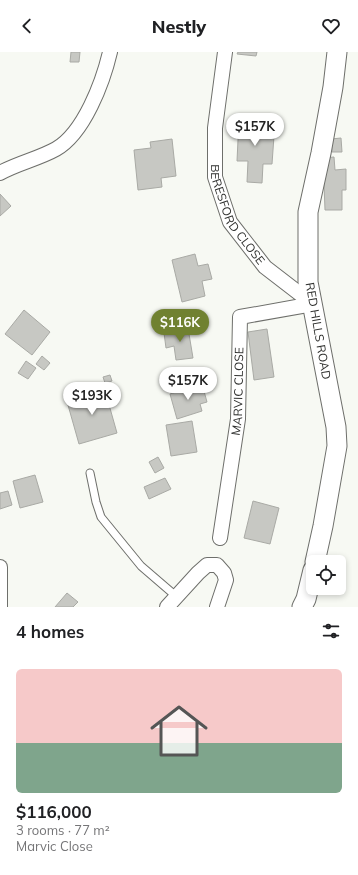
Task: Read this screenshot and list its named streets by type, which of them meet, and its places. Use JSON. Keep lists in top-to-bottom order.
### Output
{
  "streets": {
    "main road": ["RED HILLS ROAD"],
    "street": ["BERESFORD CLOSE", "MARVIC CLOSE"]
  },
  "crossings": [
    ["BERESFORD CLOSE", "RED HILLS ROAD"],
    ["BERESFORD CLOSE", "MARVIC CLOSE"],
    ["RED HILLS ROAD", "MARVIC CLOSE"]
  ],
  "page": {
    "header": "Nestly",
    "price": [
      "$157K",
      "$116K",
      "$157K",
      "$193K"
    ],
    "heading": "4 homes",
    "list": [
      {
        "name": "$116,000",
        "note": "3 rooms · 77 m² · Marvic Close"
      }
    ]
  }
}
